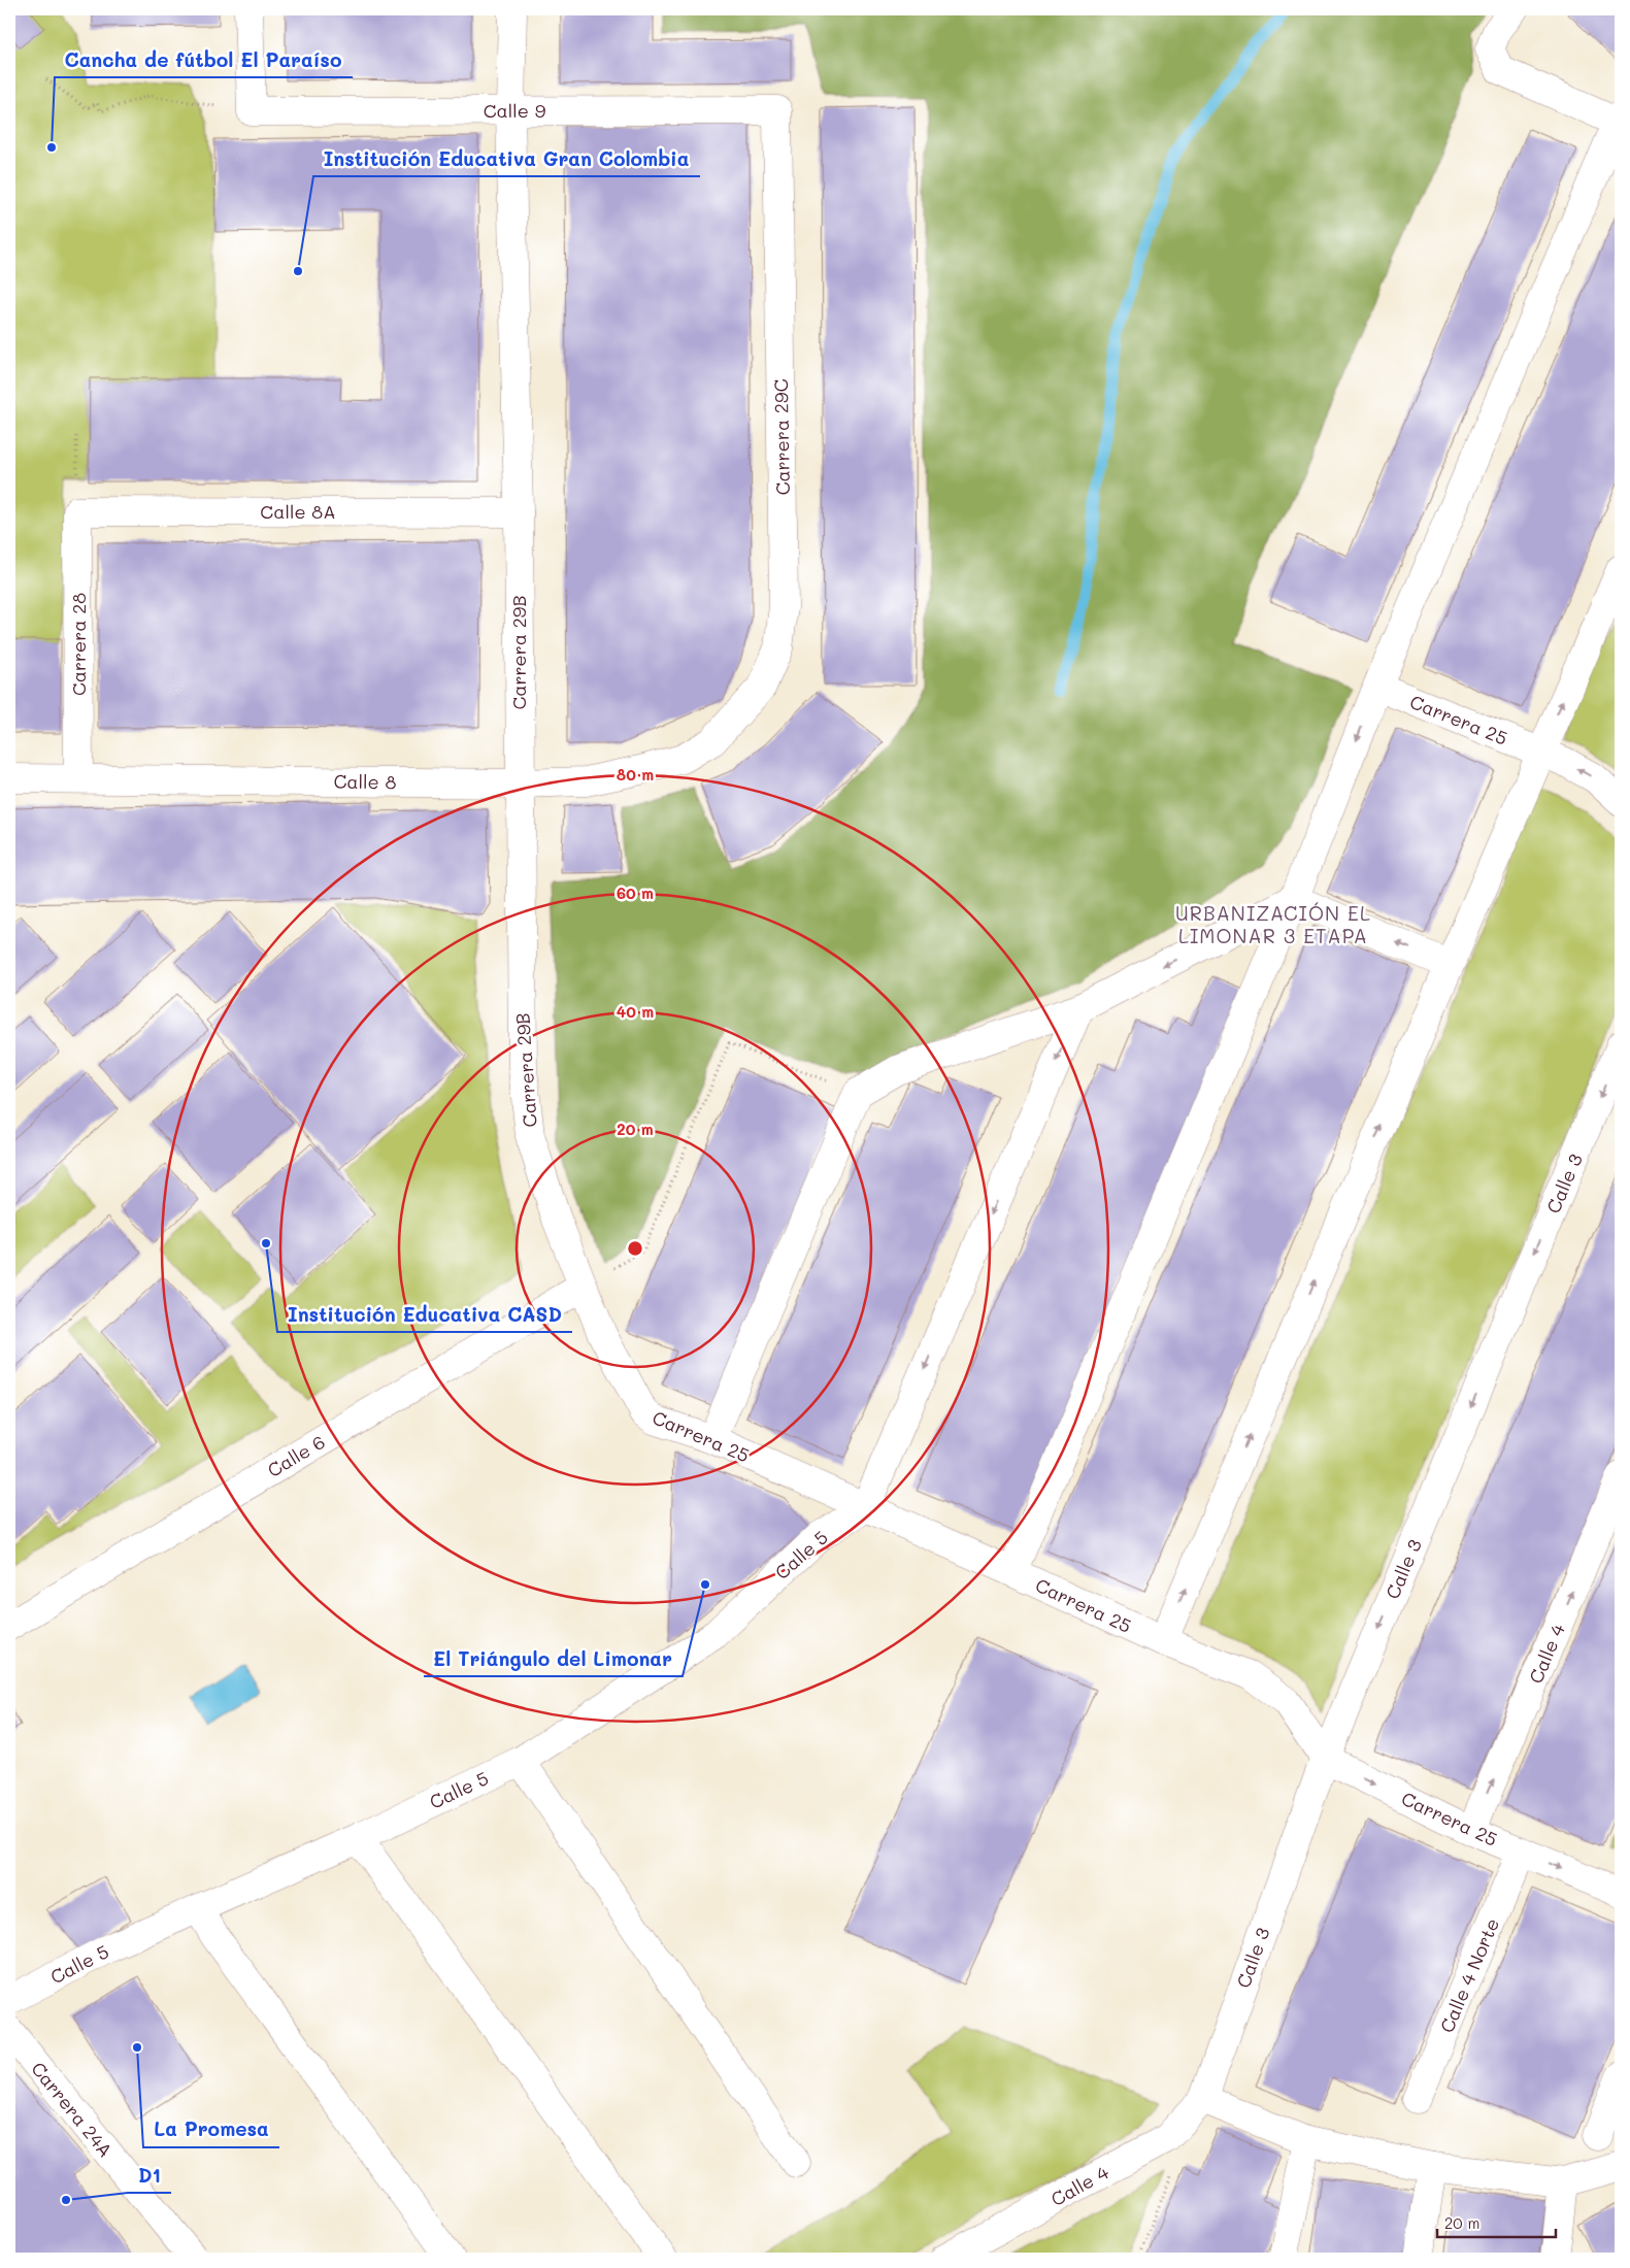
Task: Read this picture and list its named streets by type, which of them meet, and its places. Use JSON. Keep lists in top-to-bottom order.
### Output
{
  "streets": {
    "street": [
      "Calle 9",
      "Carrera 29C",
      "Calle 8A",
      "Carrera 28",
      "Carrera 29B",
      "Carrera 25",
      "Calle 8",
      "Calle 3",
      "Calle 6",
      "Calle 5",
      "Calle 4",
      "Calle 4 Norte",
      "Carrera 24A"
    ]
  },
  "crossings": [
    ["Calle 9", "Carrera 29C"],
    ["Calle 9", "Carrera 29B"],
    ["Carrera 29C", "Calle 8"],
    ["Calle 8A", "Carrera 28"],
    ["Calle 8A", "Carrera 29B"],
    ["Carrera 28", "Calle 8"],
    ["Carrera 29B", "Carrera 25"],
    ["Carrera 29B", "Calle 8"],
    ["Carrera 29B", "Calle 6"],
    ["Carrera 25", "Calle 3"],
    ["Carrera 25", "Calle 6"],
    ["Carrera 25", "Calle 5"],
    ["Carrera 25", "Calle 4"],
    ["Carrera 25", "Calle 4 Norte"],
    ["Calle 3", "Calle 4"]
  ],
  "one_way": ["Calle 4"],
  "districts": ["URBANIZACIÓN EL LIMONAR 3 ETAPA"],
  "places": [
    "Cancha de fútbol El Paraíso",
    "Institución Educativa Gran Colombia",
    "Institución Educativa CASD",
    "El Triángulo del Limonar",
    "La Promesa",
    "D1"
  ],
  "scale_bar": "20 m",
  "rings": [
    "80 m",
    "60 m",
    "40 m",
    "20 m"
  ]
}
